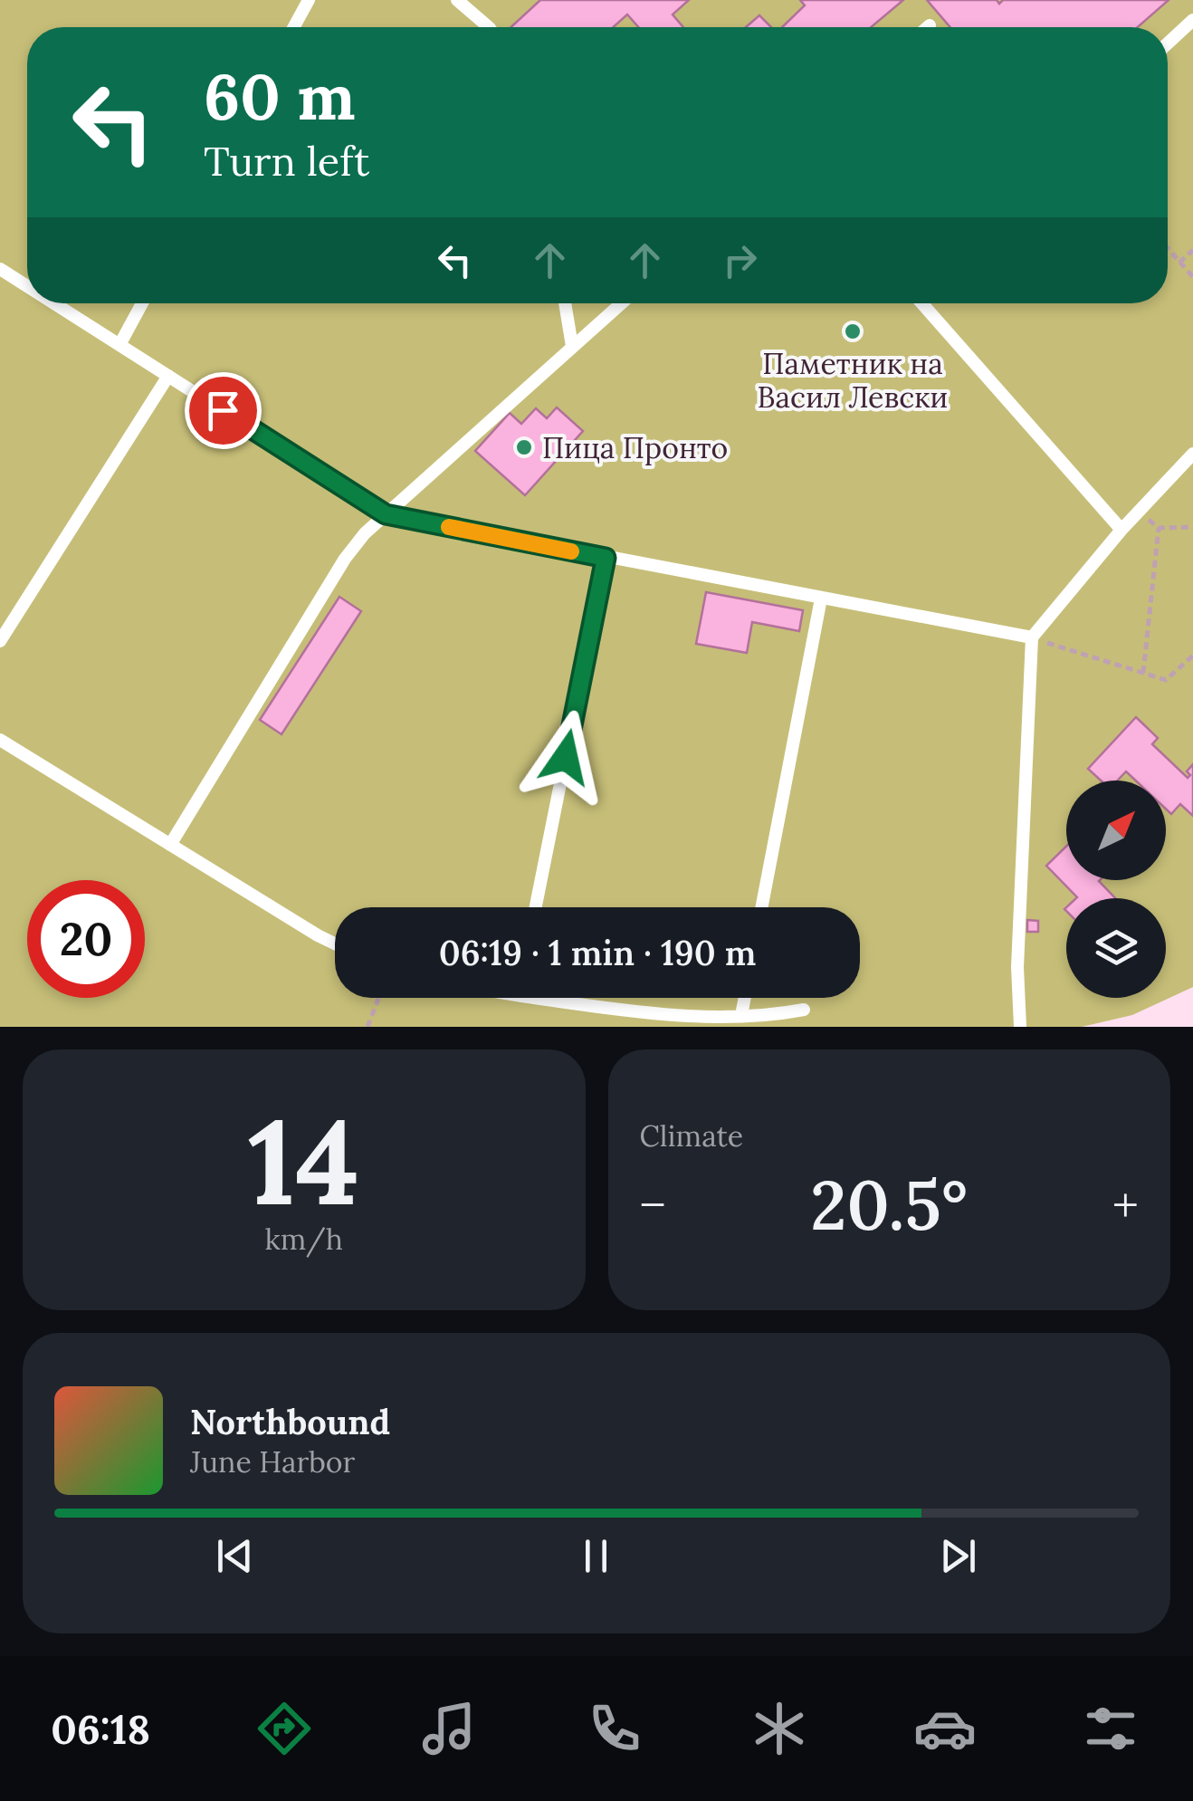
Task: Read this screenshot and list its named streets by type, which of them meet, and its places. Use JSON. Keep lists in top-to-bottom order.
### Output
{
  "places": ["Паметник на Васил Левски", "Пица Пронто"],
  "north": "top right",
  "page": {
    "turn": ["60 m", "Turn left"],
    "limit": "20",
    "trip": "06:19 · 1 min · 190 m",
    "tile": [
      ["14", "km/h"],
      "Climate"
    ],
    "heat": ["−", "20.5°", "+"],
    "song": ["Northbound", "June Harbor"],
    "tabs": "06:18"
  }
}
